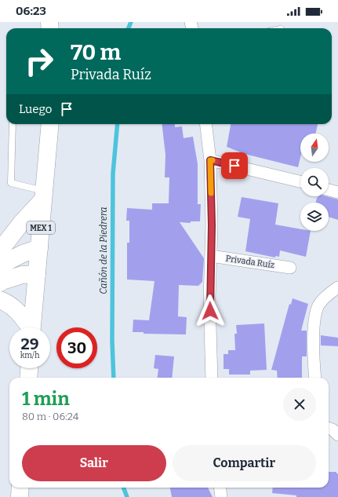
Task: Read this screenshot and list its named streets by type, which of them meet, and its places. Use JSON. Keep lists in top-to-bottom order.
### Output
{
  "streets": {
    "main road": ["MEX 1"],
    "street": ["Privada Ruíz"]
  },
  "water": ["Cañón de la Piedrera"],
  "north": "top",
  "page": {
    "status": "06:23",
    "turn": ["70 m", "Privada Ruíz"],
    "then": "Luego",
    "speed": "29 km/h",
    "limit": "30",
    "heading": ["1 min", "80 m · 06:24"],
    "buttons": ["Salir", "Compartir"]
  }
}
